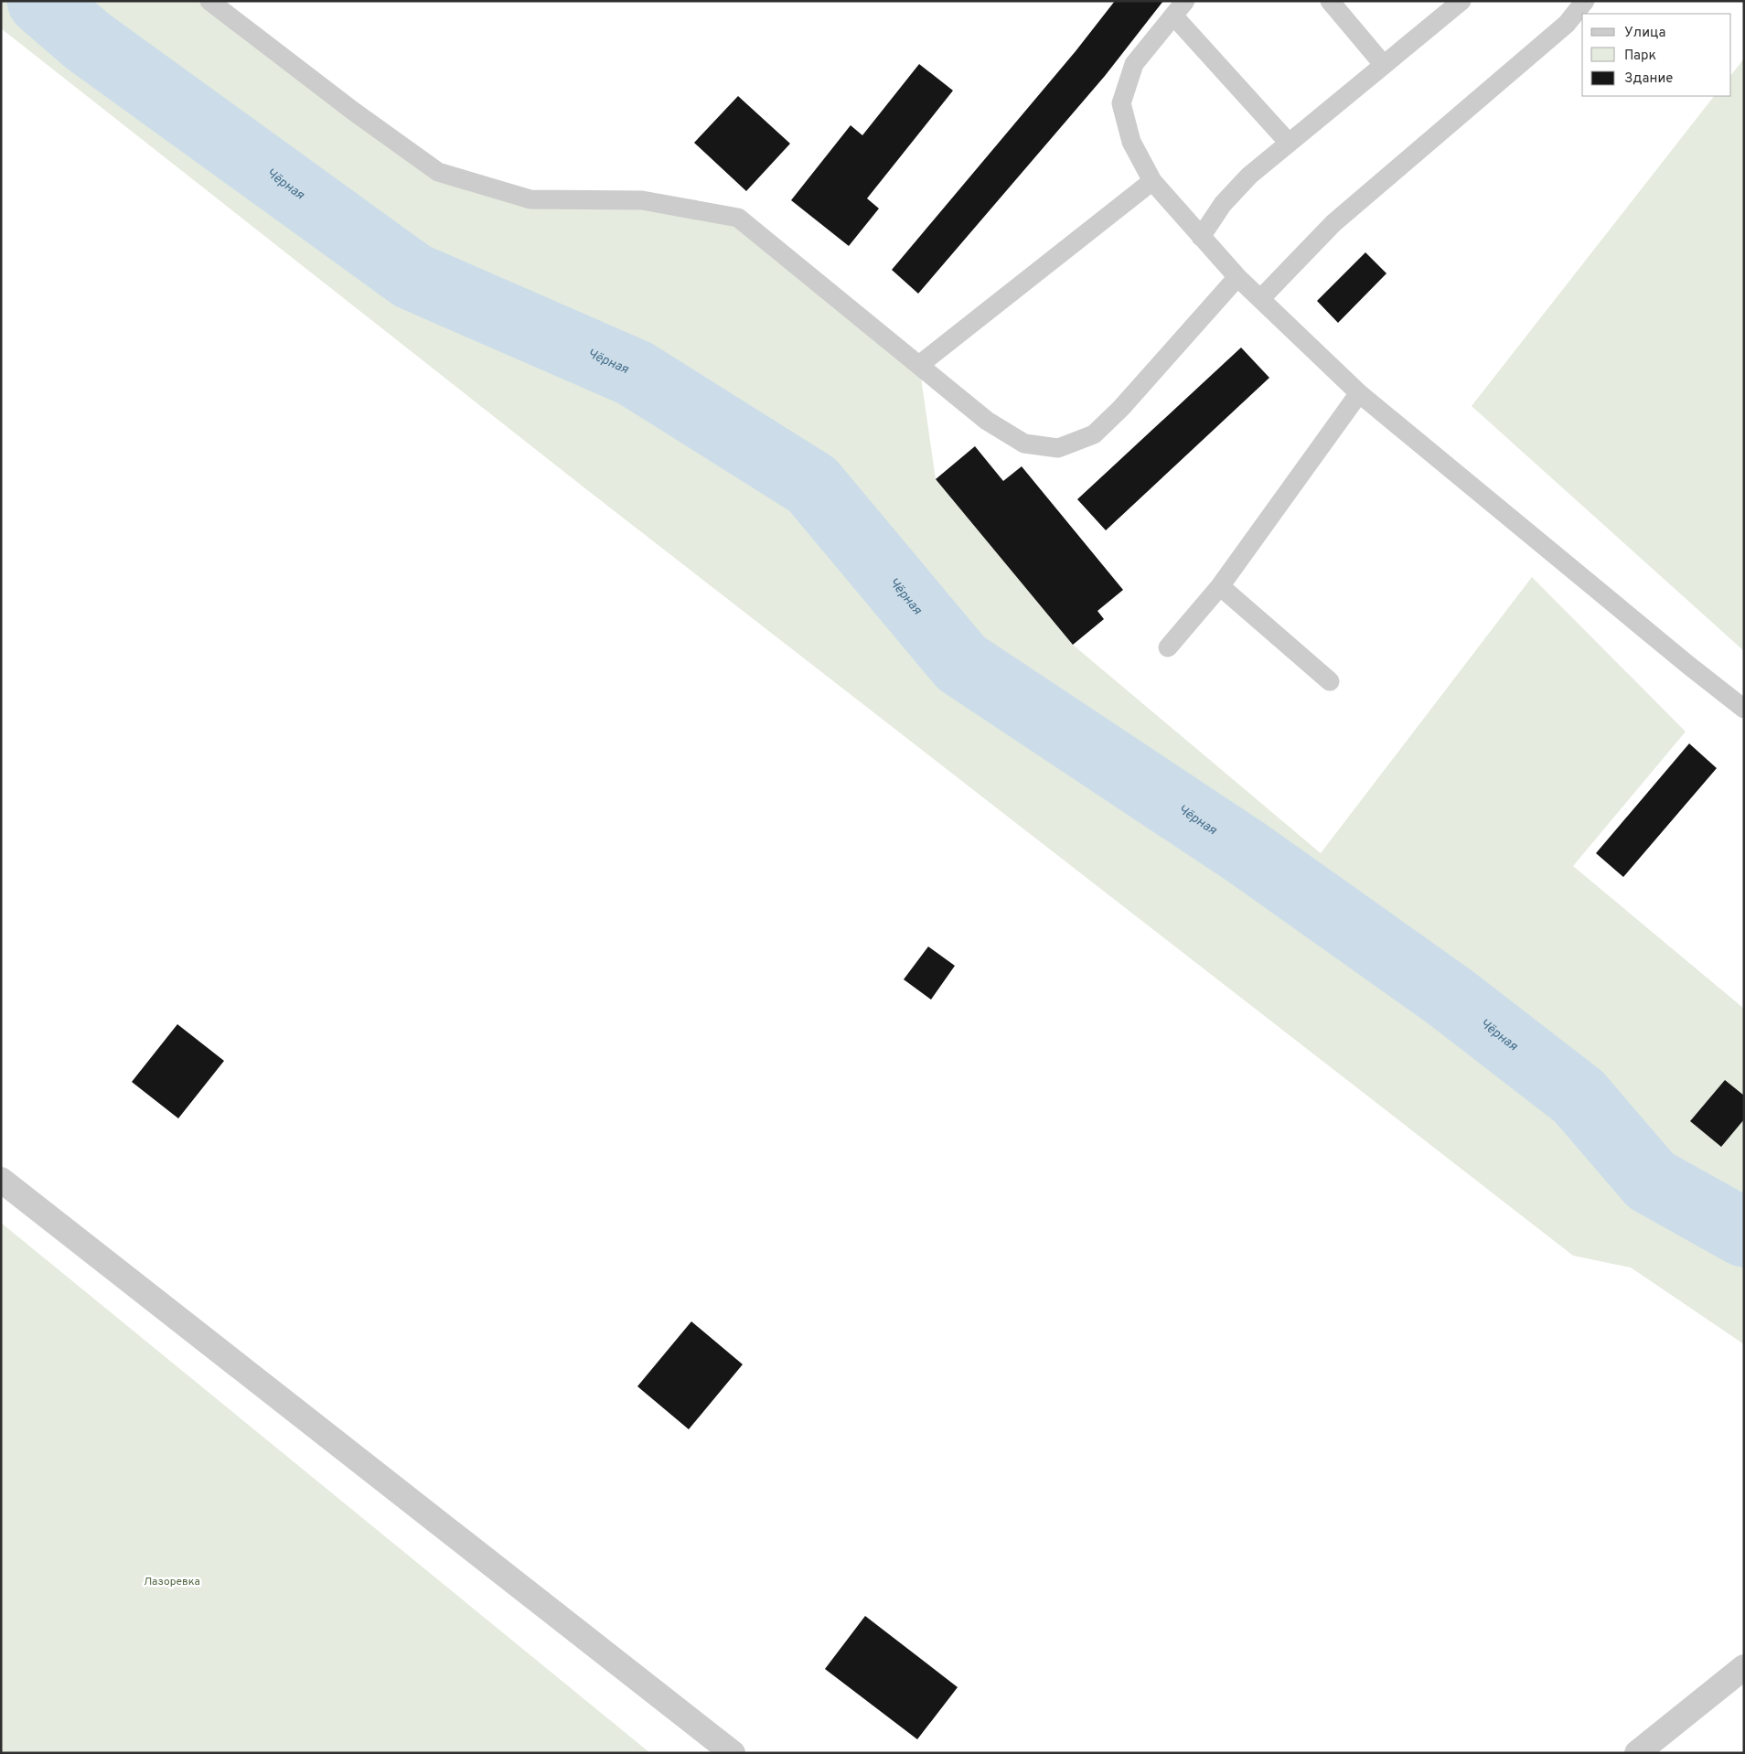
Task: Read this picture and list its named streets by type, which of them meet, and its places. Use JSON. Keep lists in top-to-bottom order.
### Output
{
  "water": ["Чёрная"],
  "parks": ["Лазоревка"],
  "legend": ["Улица", "Парк", "Здание"]
}
